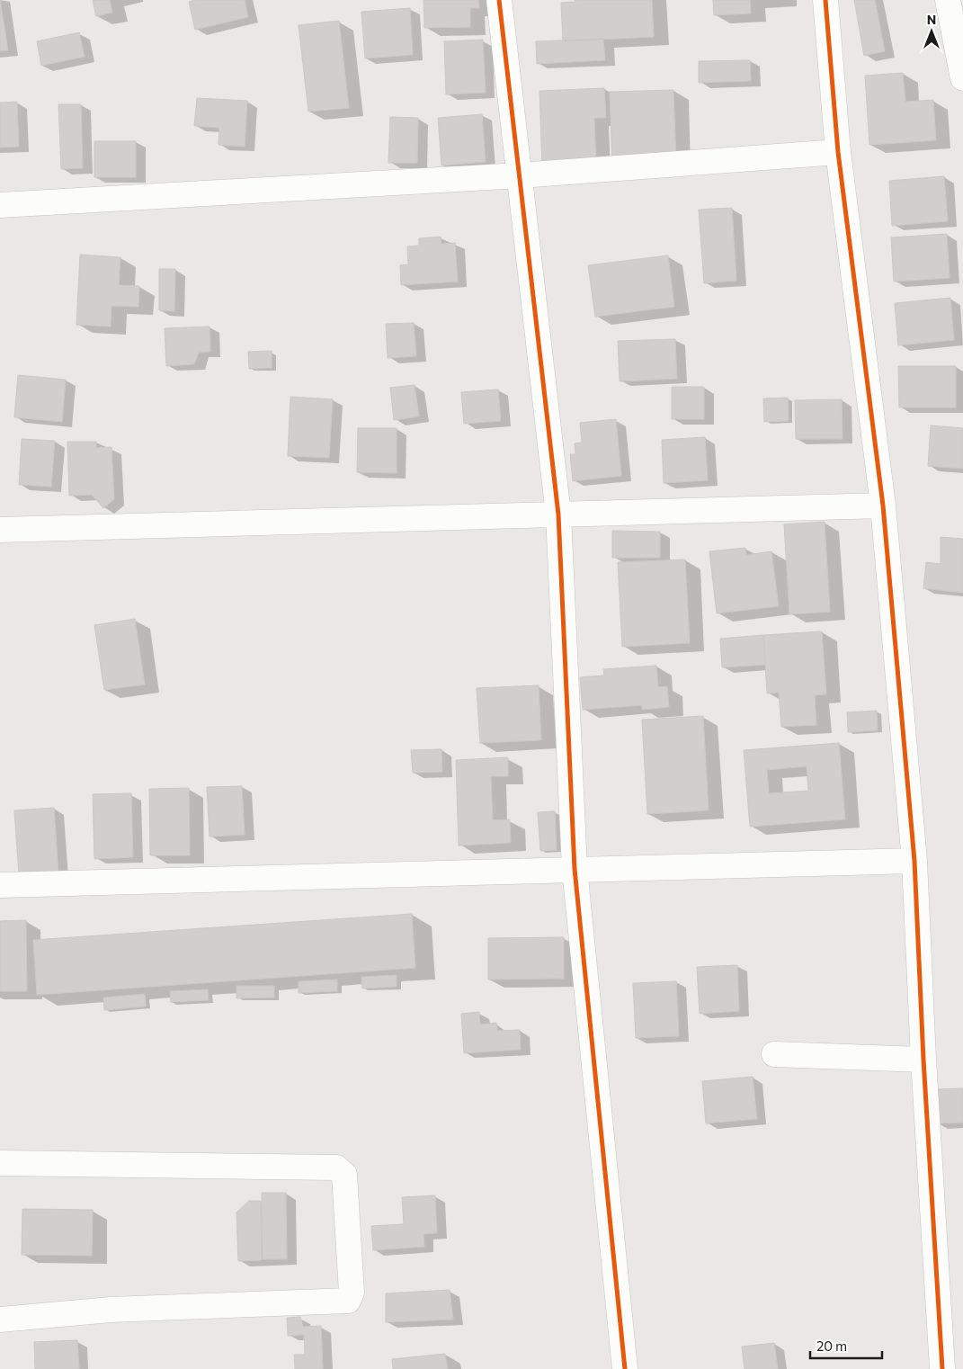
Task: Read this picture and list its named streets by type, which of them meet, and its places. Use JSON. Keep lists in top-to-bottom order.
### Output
{
  "scale_bar": "20 m",
  "north": "top"
}
